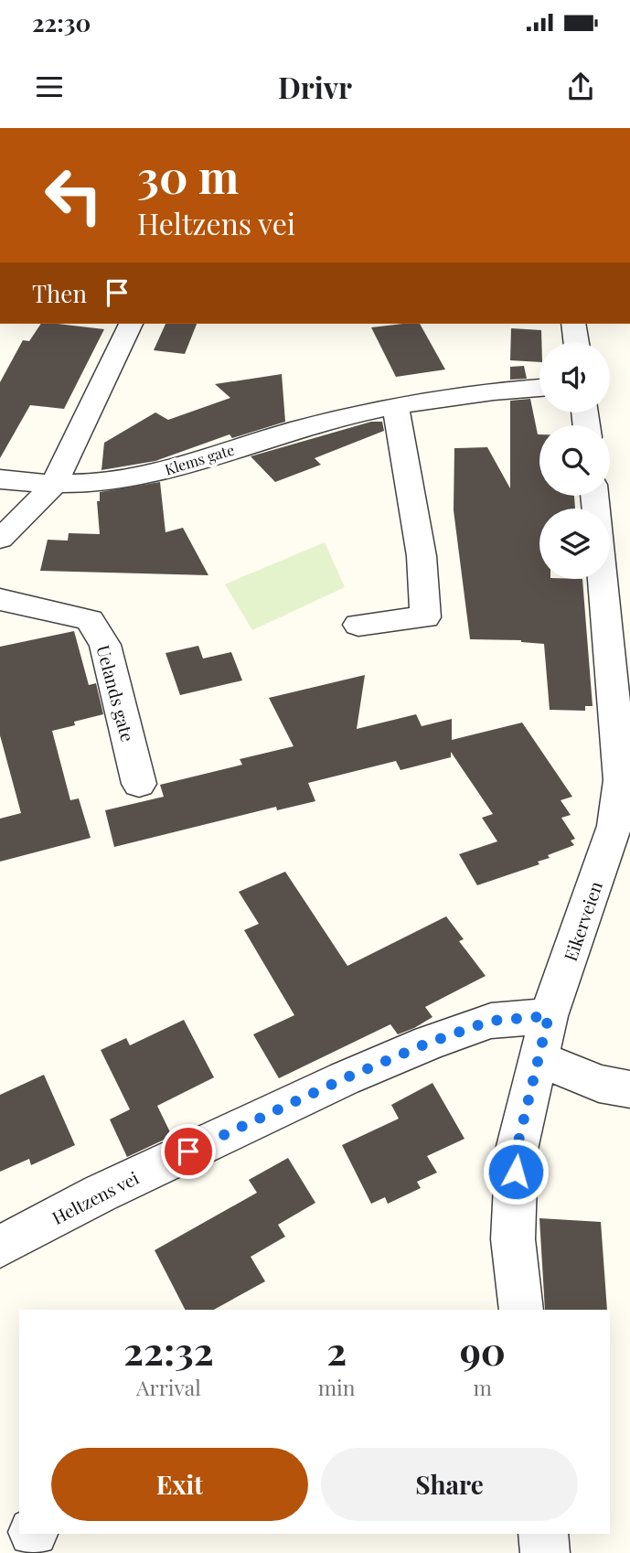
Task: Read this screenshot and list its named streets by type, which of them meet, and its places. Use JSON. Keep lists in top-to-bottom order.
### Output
{
  "streets": {
    "street": [
      "Klems gate",
      "Uelands gate",
      "Eikerveien",
      "Heltzens vei"
    ]
  },
  "crossings": [
    ["Eikerveien", "Heltzens vei"]
  ],
  "page": {
    "status": "22:30",
    "header": "Drivr",
    "turn": ["30 m", "Heltzens vei"],
    "then": "Then",
    "eta": [
      "22:32",
      "Arrival",
      "2",
      "min",
      "90",
      "m"
    ],
    "buttons": ["Exit", "Share"]
  }
}
